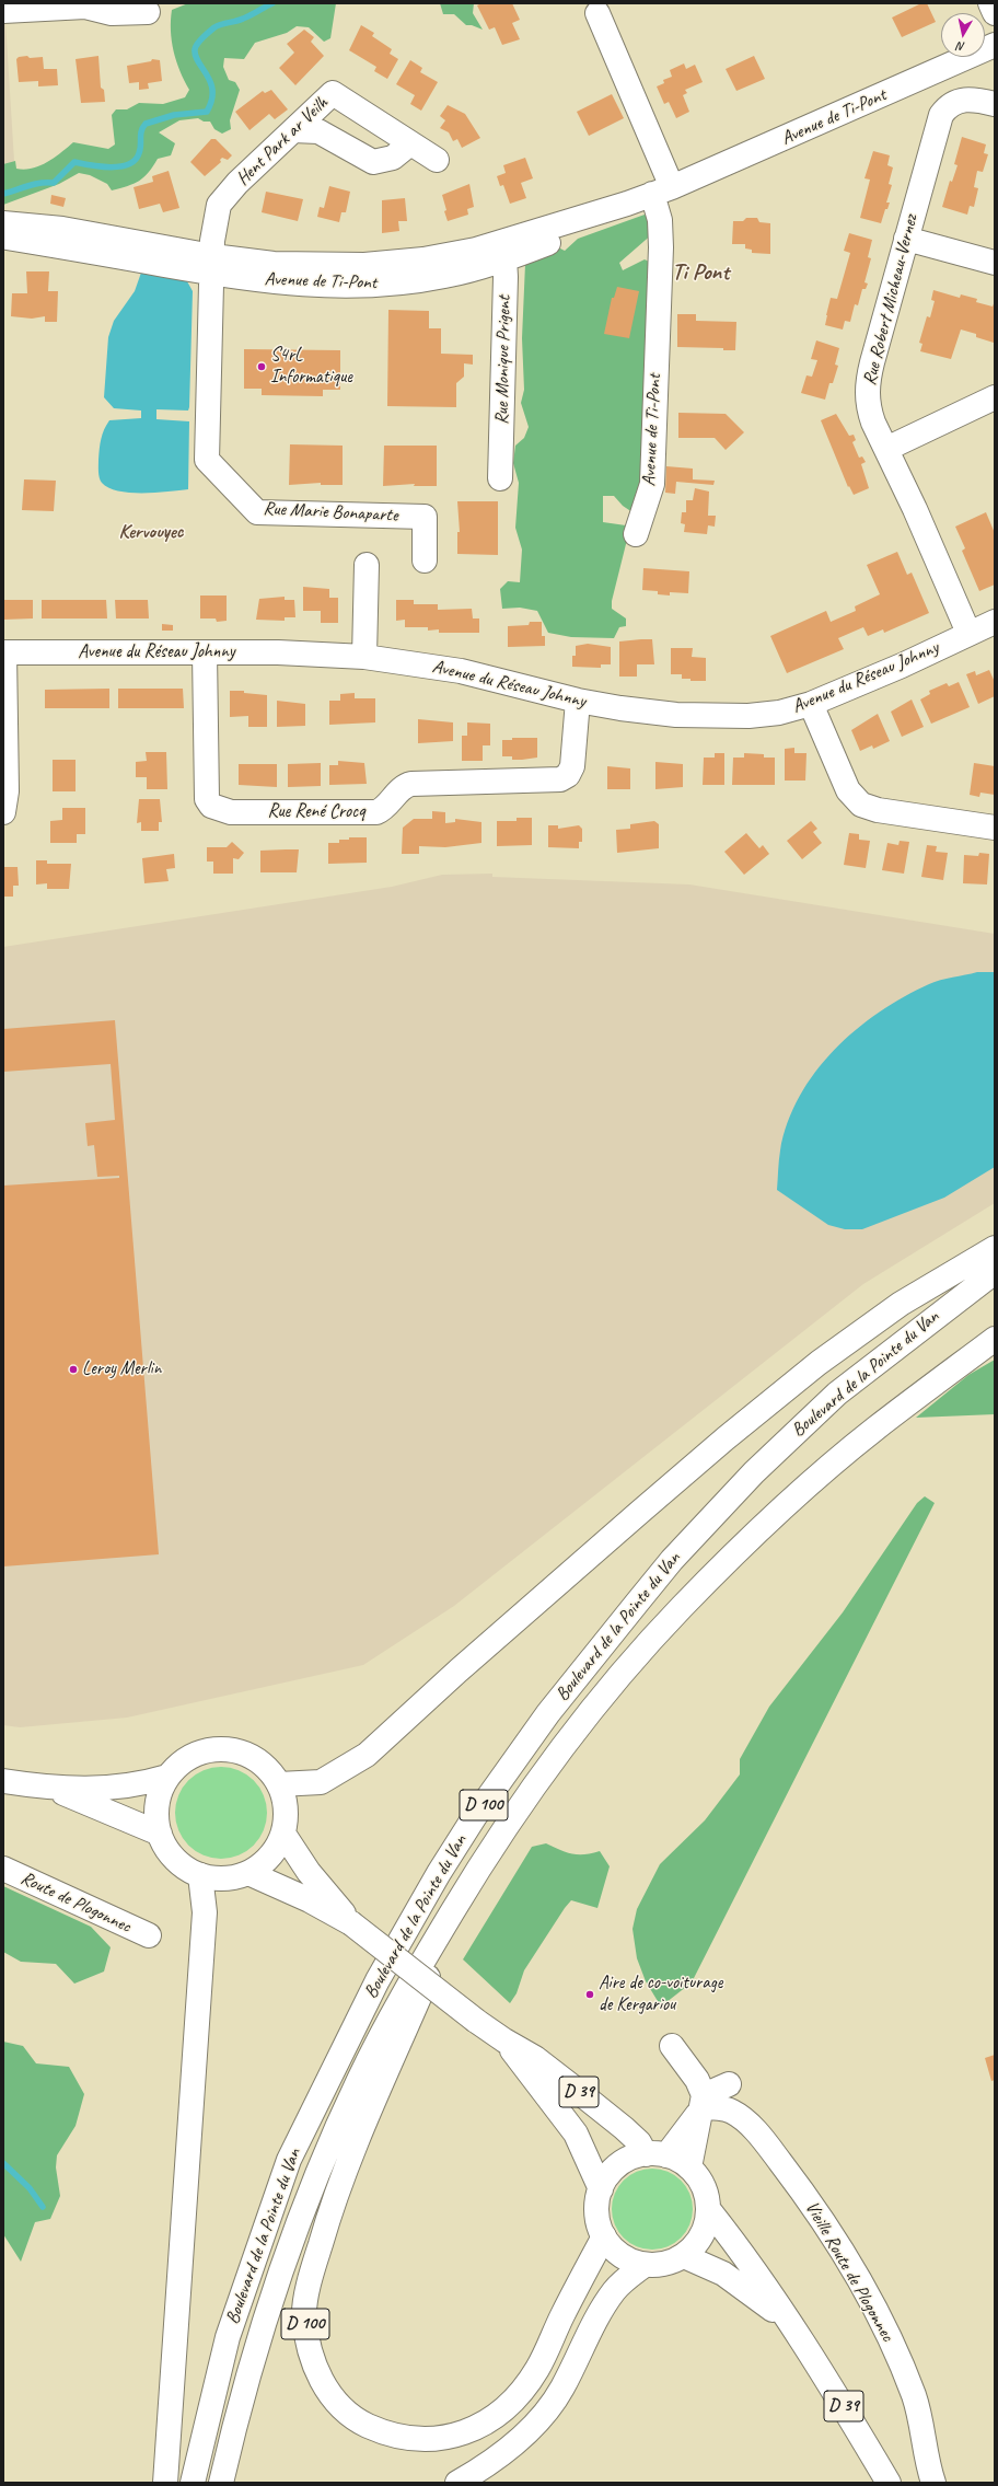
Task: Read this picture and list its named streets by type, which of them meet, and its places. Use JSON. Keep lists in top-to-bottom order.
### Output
{
  "streets": {
    "main road": [
      "Avenue de Ti-Pont",
      "Hent Park ar Veilh",
      "Rue Robert Micheau-Vernez",
      "Rue Monique Prigent",
      "Rue Marie Bonaparte",
      "Avenue du Réseau Johnny",
      "Rue René Crocq",
      "Boulevard de la Pointe du Van",
      "D 100",
      "Route de Plogonnec",
      "D 39",
      "Vieille Route de Plogonnec"
    ]
  },
  "crossings": [
    ["Avenue de Ti-Pont", "Hent Park ar Veilh"],
    ["Avenue de Ti-Pont", "Rue Monique Prigent"],
    ["Avenue de Ti-Pont", "Rue Marie Bonaparte"],
    ["Hent Park ar Veilh", "Rue Marie Bonaparte"],
    ["Rue Robert Micheau-Vernez", "Avenue du Réseau Johnny"],
    ["Avenue du Réseau Johnny", "Rue René Crocq"],
    ["Boulevard de la Pointe du Van", "D 100"],
    ["D 100", "D 39"]
  ],
  "districts": ["Ti Pont", "Kervouyec"],
  "places": ["S4rL Informatique", "Leroy Merlin", "Aire de co-voiturage de Kergariou"],
  "north": "bottom"
}
